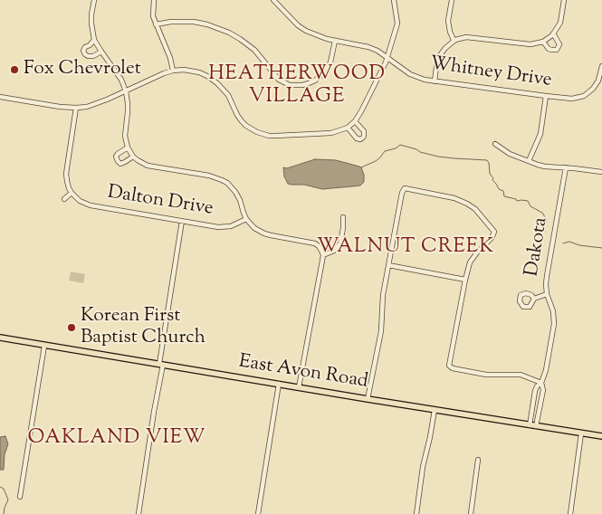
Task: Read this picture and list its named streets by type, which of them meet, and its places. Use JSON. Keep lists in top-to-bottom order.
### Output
{
  "streets": {
    "main road": ["East Avon Road"],
    "street": ["Whitney Drive", "Dalton Drive", "Dakota"]
  },
  "crossings": [
    ["Dakota", "East Avon Road"]
  ],
  "districts": ["HEATHERWOOD VILLAGE", "WALNUT CREEK", "OAKLAND VIEW"],
  "places": ["Fox Chevrolet", "Korean First Baptist Church"]
}
